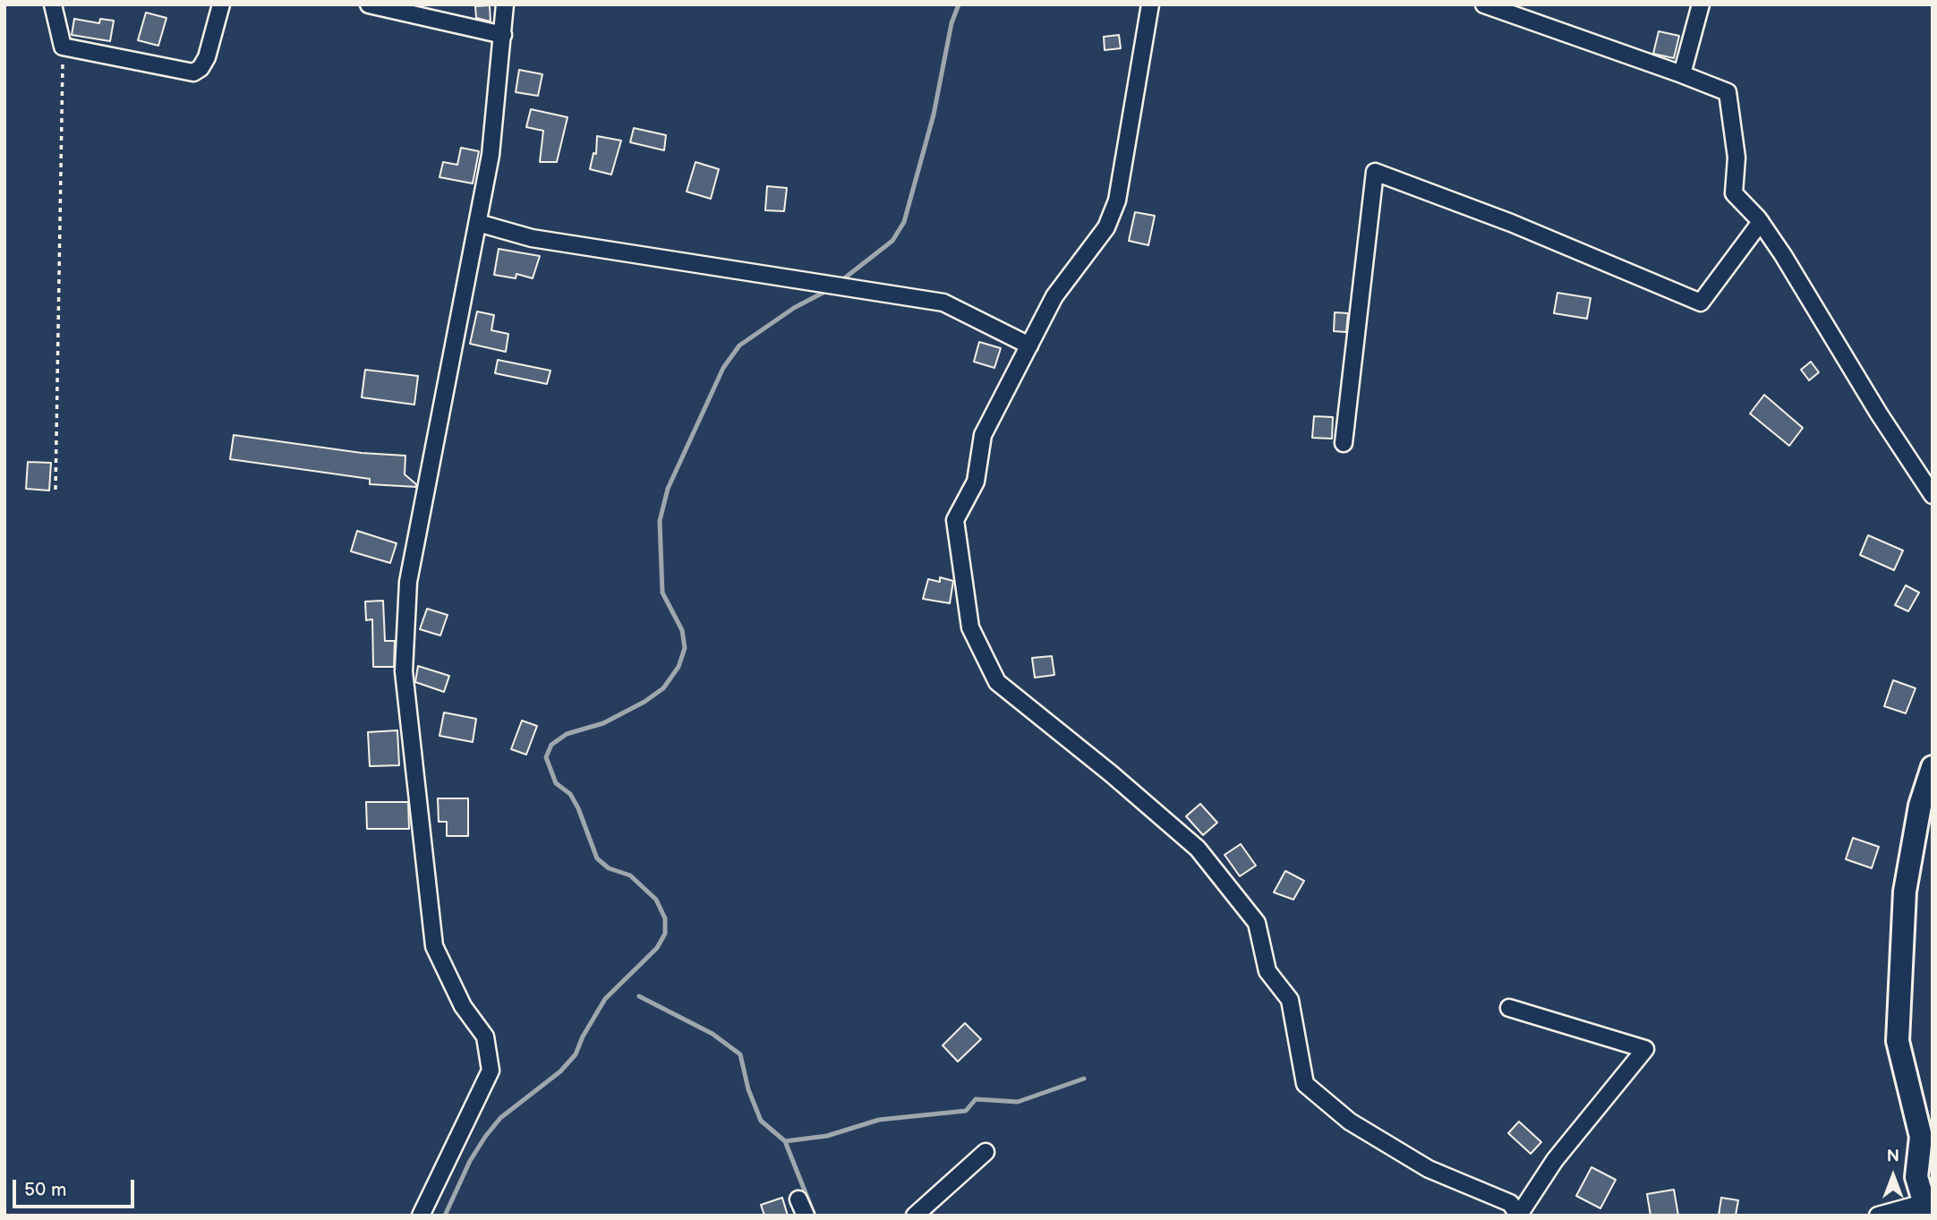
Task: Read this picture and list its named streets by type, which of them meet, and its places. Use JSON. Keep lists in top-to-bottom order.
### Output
{
  "scale_bar": "50 m",
  "north": "top"
}
